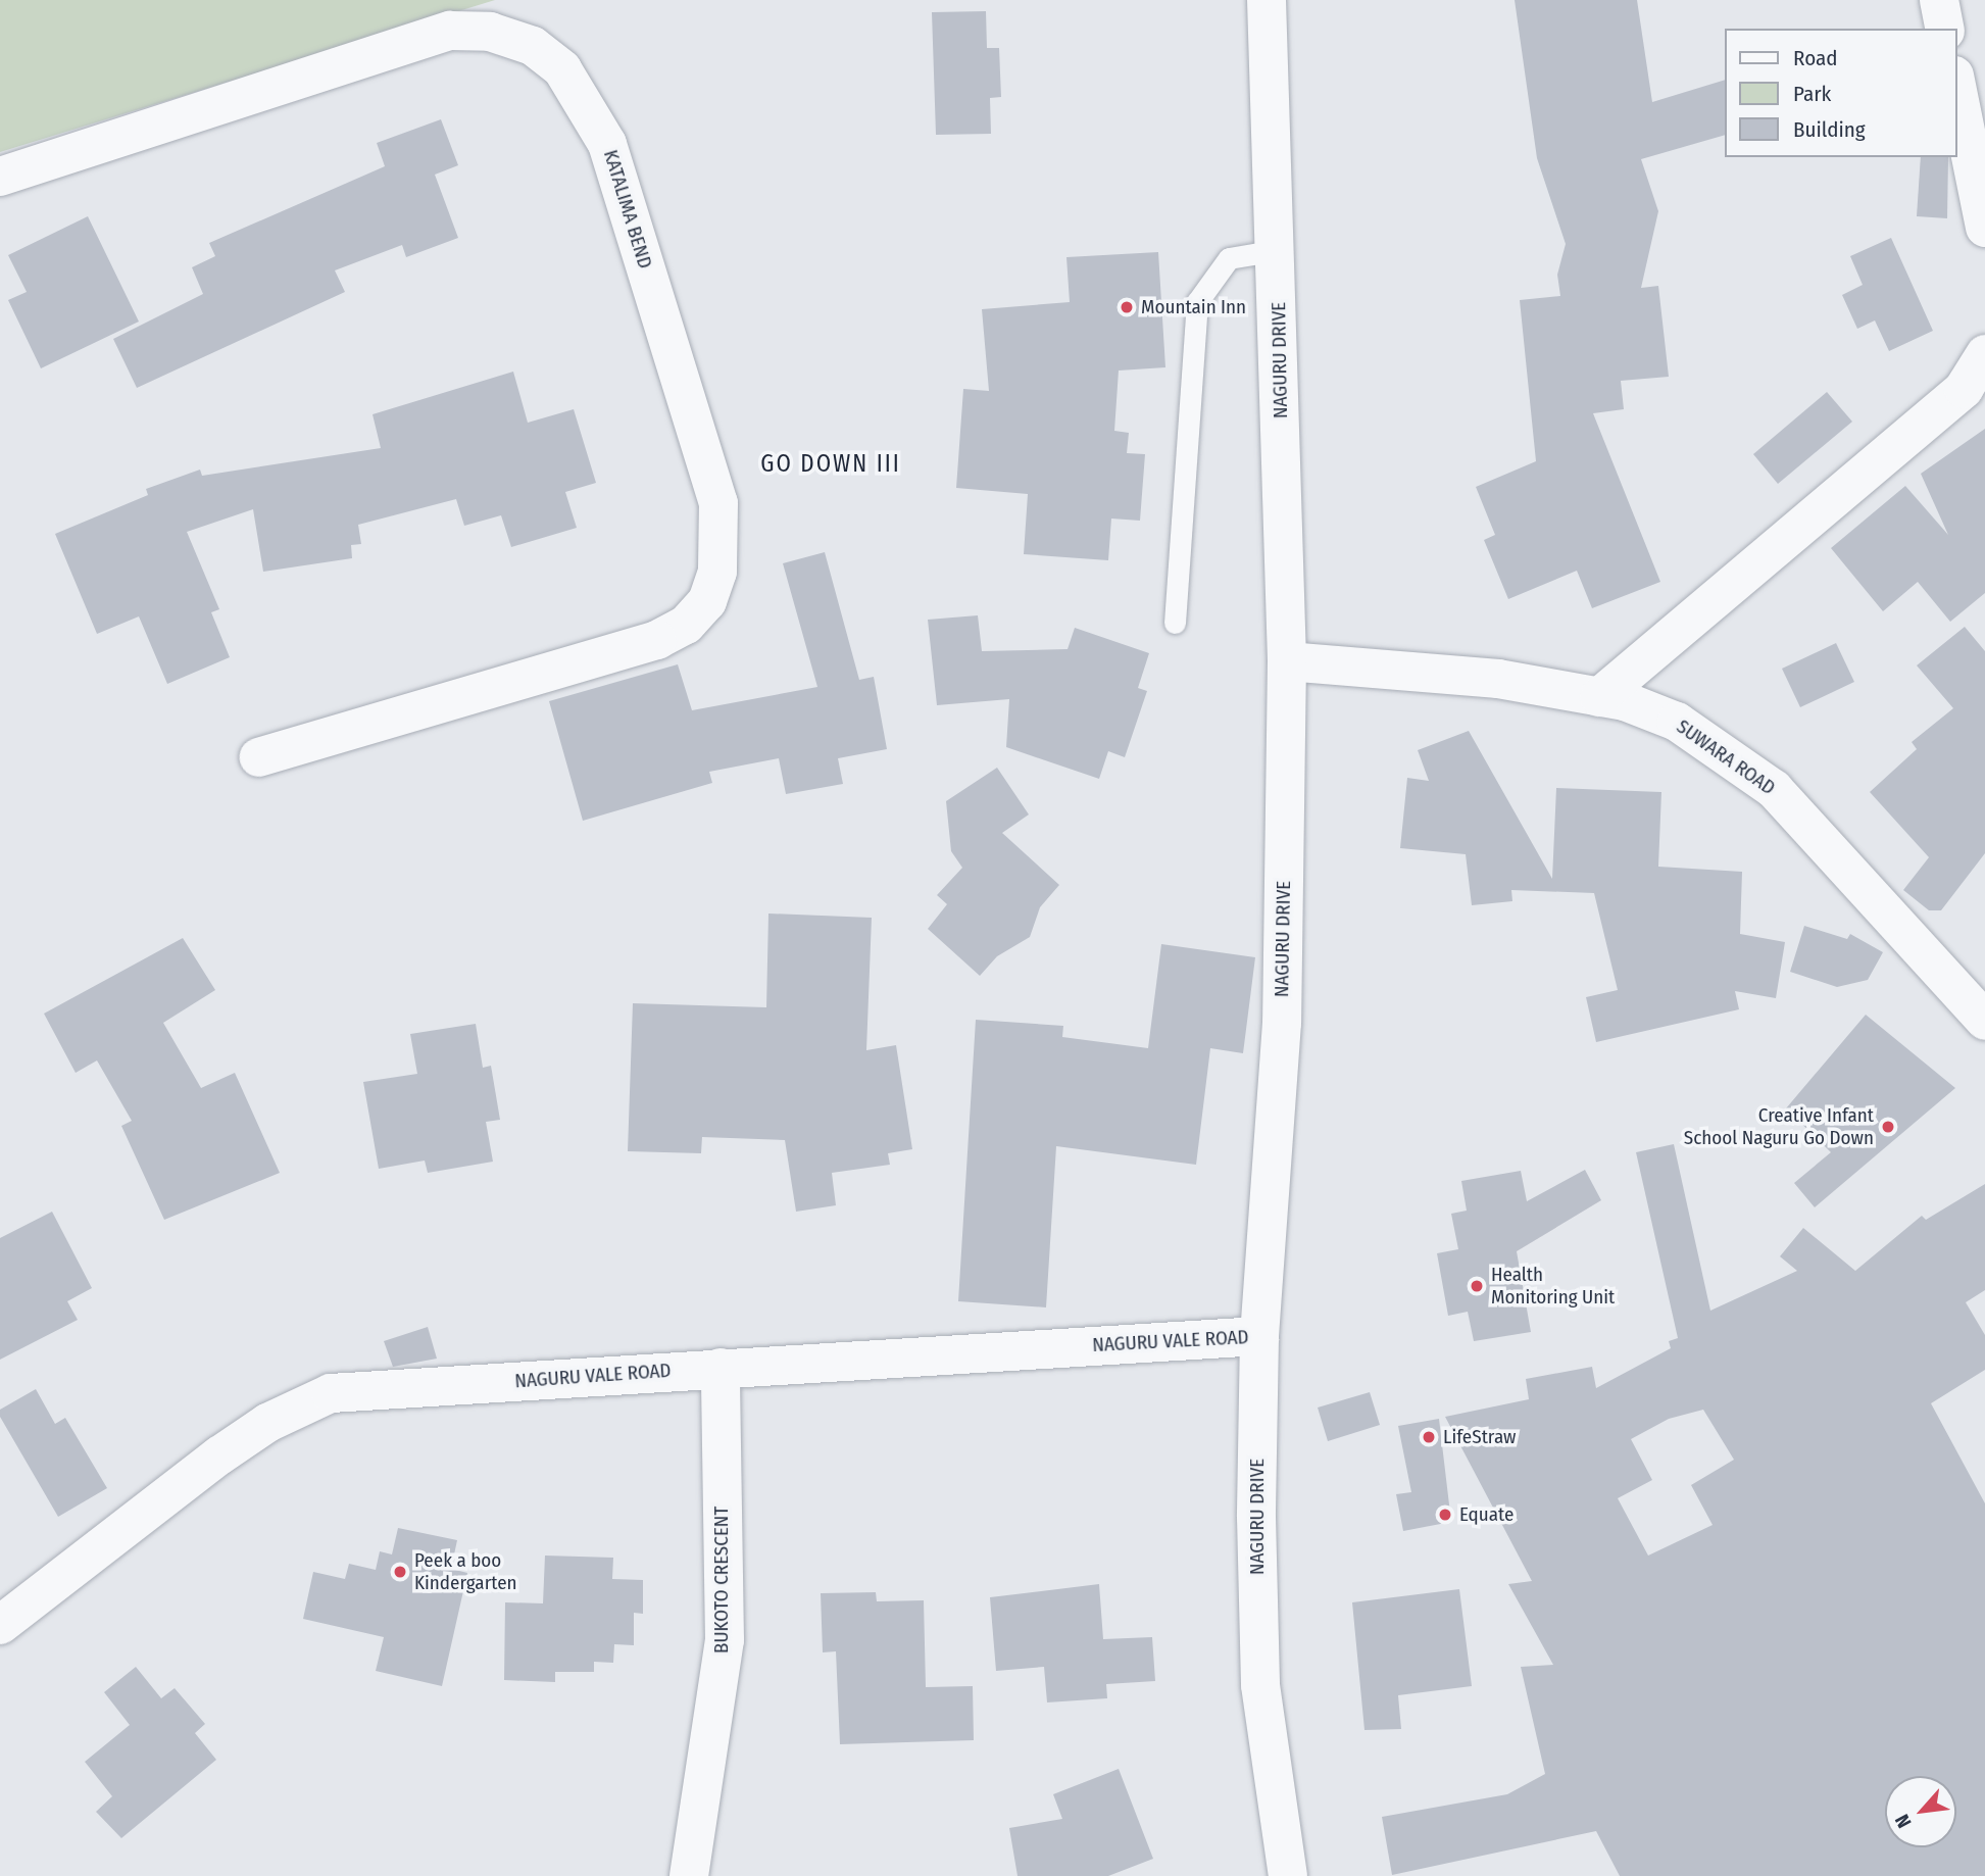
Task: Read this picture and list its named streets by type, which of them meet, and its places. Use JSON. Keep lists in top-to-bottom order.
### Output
{
  "streets": {
    "street": [
      "KATALIMA BEND",
      "NAGURU DRIVE",
      "SUWARA ROAD",
      "NAGURU VALE ROAD",
      "BUKOTO CRESCENT"
    ]
  },
  "crossings": [
    ["NAGURU DRIVE", "SUWARA ROAD"],
    ["NAGURU DRIVE", "NAGURU VALE ROAD"],
    ["NAGURU VALE ROAD", "BUKOTO CRESCENT"]
  ],
  "districts": ["GO DOWN III"],
  "places": [
    "Mountain Inn",
    "Creative Infant School Naguru Go Down",
    "Health Monitoring Unit",
    "LifeStraw",
    "Equate",
    "Peek a boo Kindergarten"
  ],
  "legend": ["Road", "Park", "Building"],
  "north": "bottom left"
}
